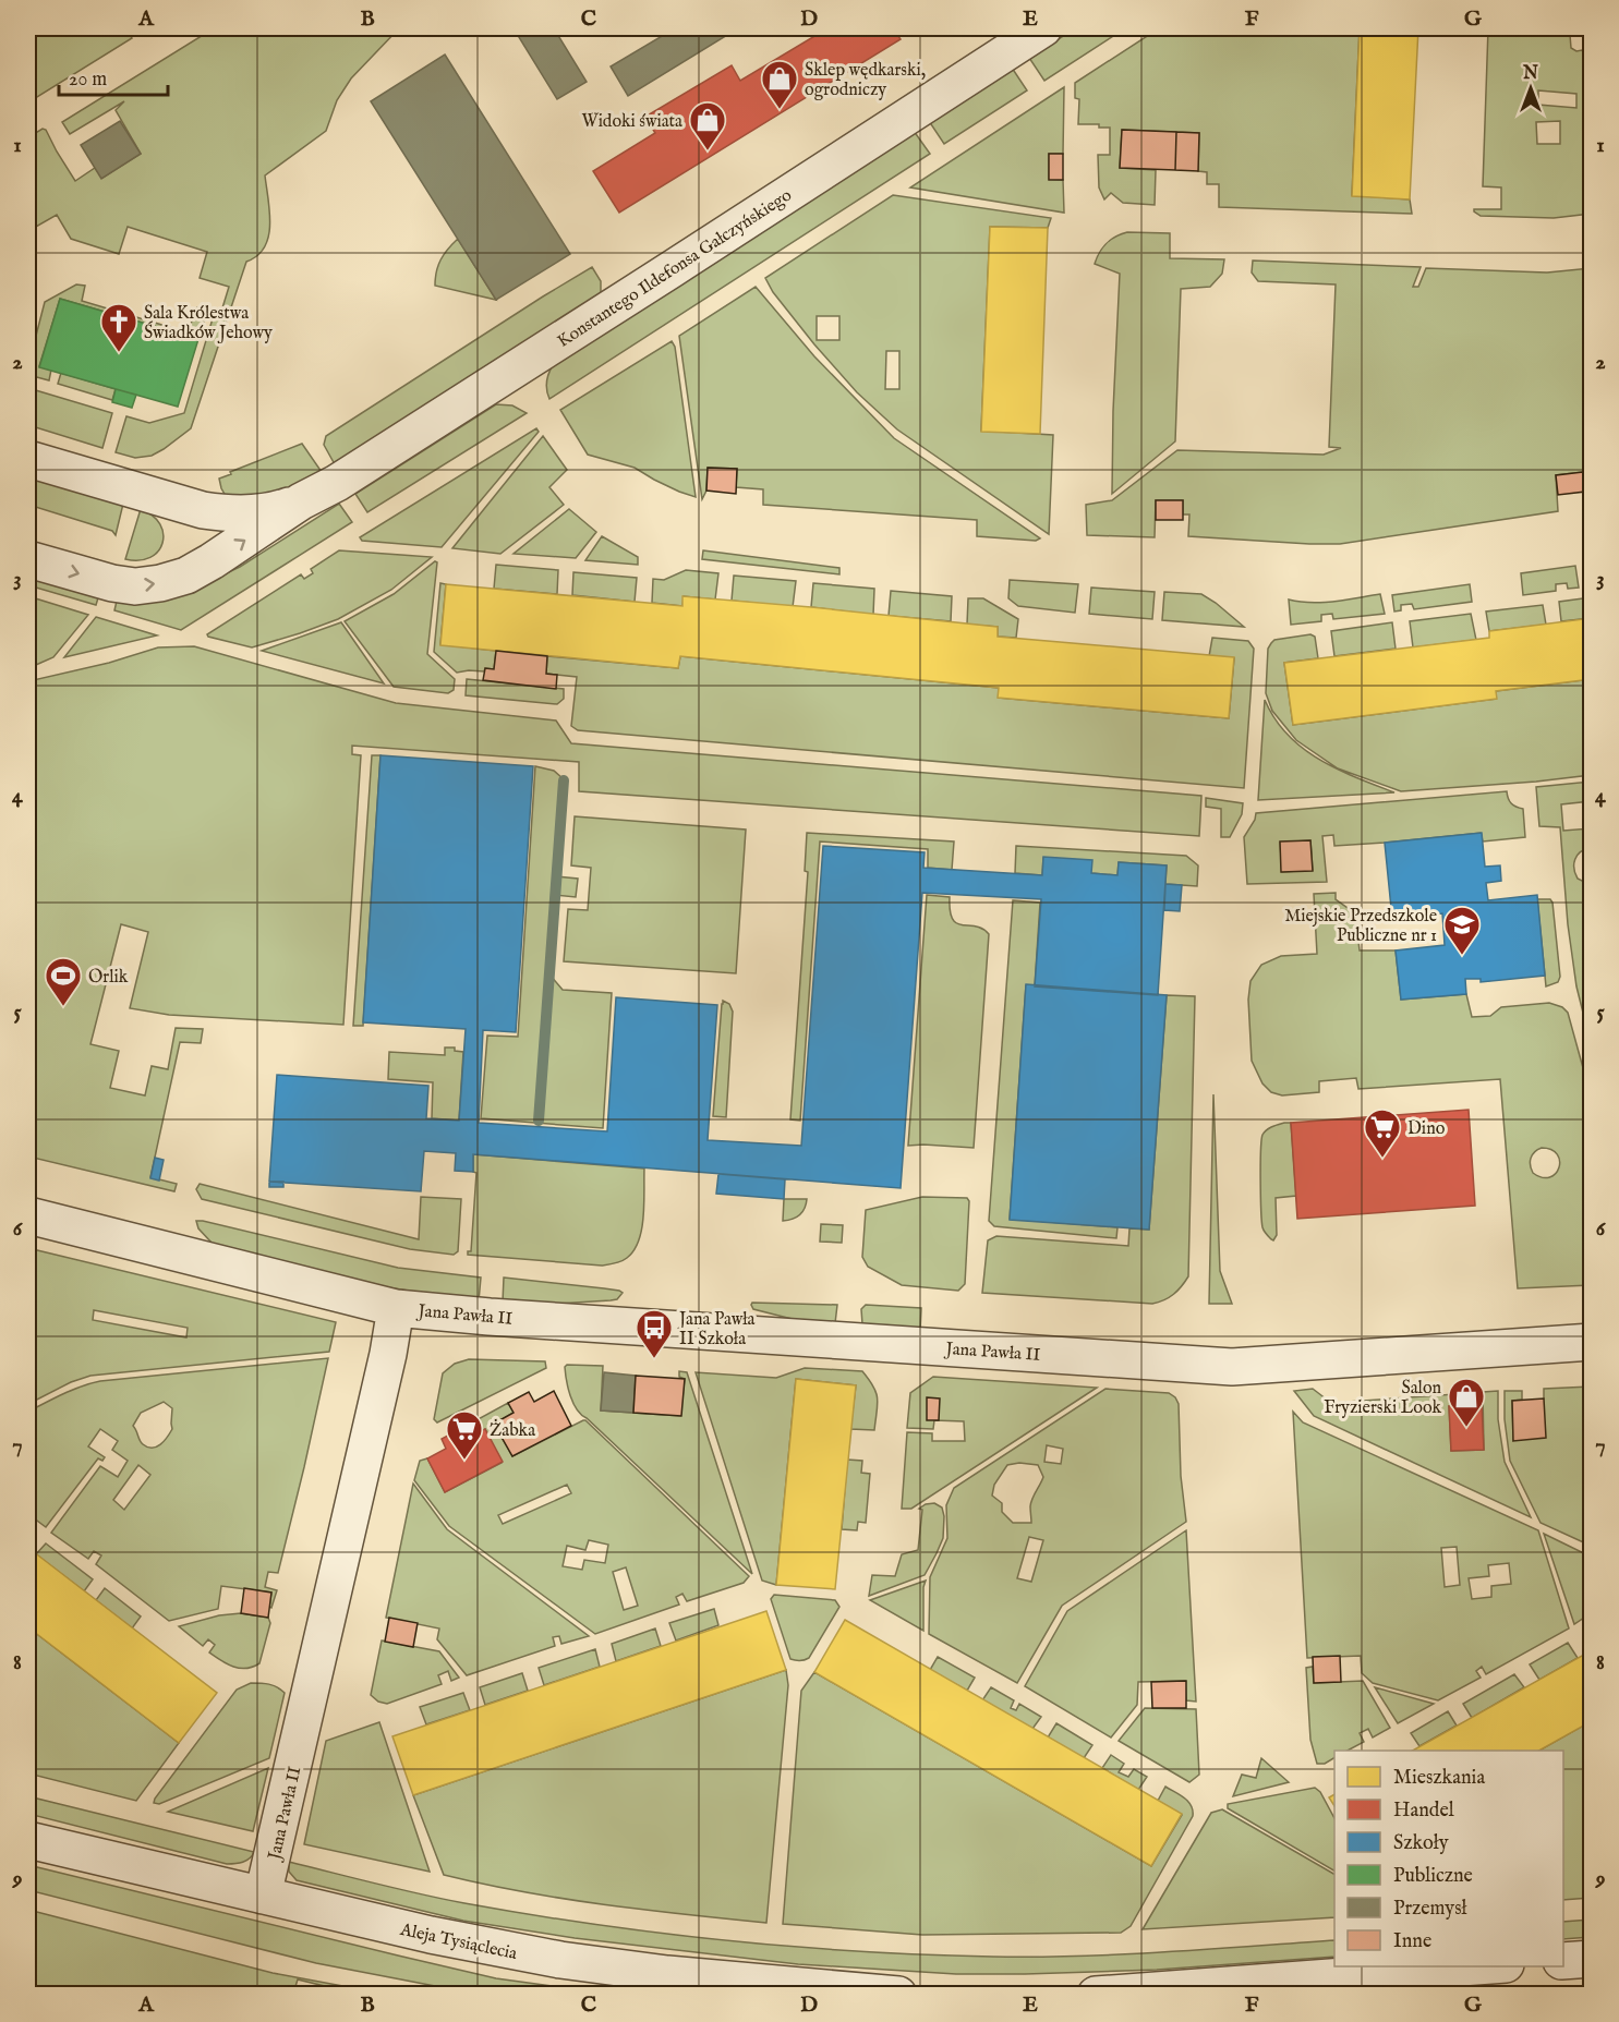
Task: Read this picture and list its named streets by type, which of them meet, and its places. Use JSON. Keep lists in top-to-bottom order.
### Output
{
  "streets": {
    "street": ["Konstantego Ildefonsa Gałczyńskiego", "Jana Pawła II", "Aleja Tysiąclecia"]
  },
  "crossings": [
    ["Jana Pawła II", "Aleja Tysiąclecia"]
  ],
  "places": {
    "shop": ["Sklep wędkarski, ogrodniczy", "Widoki świata", "Salon Fryzierski Look"],
    "church": ["Sala Królestwa Świadków Jehowy"],
    "school or university": ["Miejskie Przedszkole Publiczne nr 1"],
    "sports": ["Orlik"],
    "supermarket": ["Dino", "Żabka"],
    "bus stop": ["Jana Pawła II Szkoła"]
  },
  "legend": [
    "Mieszkania",
    "Handel",
    "Szkoły",
    "Publiczne",
    "Przemysł",
    "Inne"
  ],
  "scale_bar": "20 m",
  "north": "top",
  "grid": {
    "columns": [
      "A",
      "B",
      "C",
      "D",
      "E",
      "F",
      "G"
    ],
    "rows": [
      "1",
      "2",
      "3",
      "4",
      "5",
      "6",
      "7",
      "8",
      "9"
    ]
  }
}
